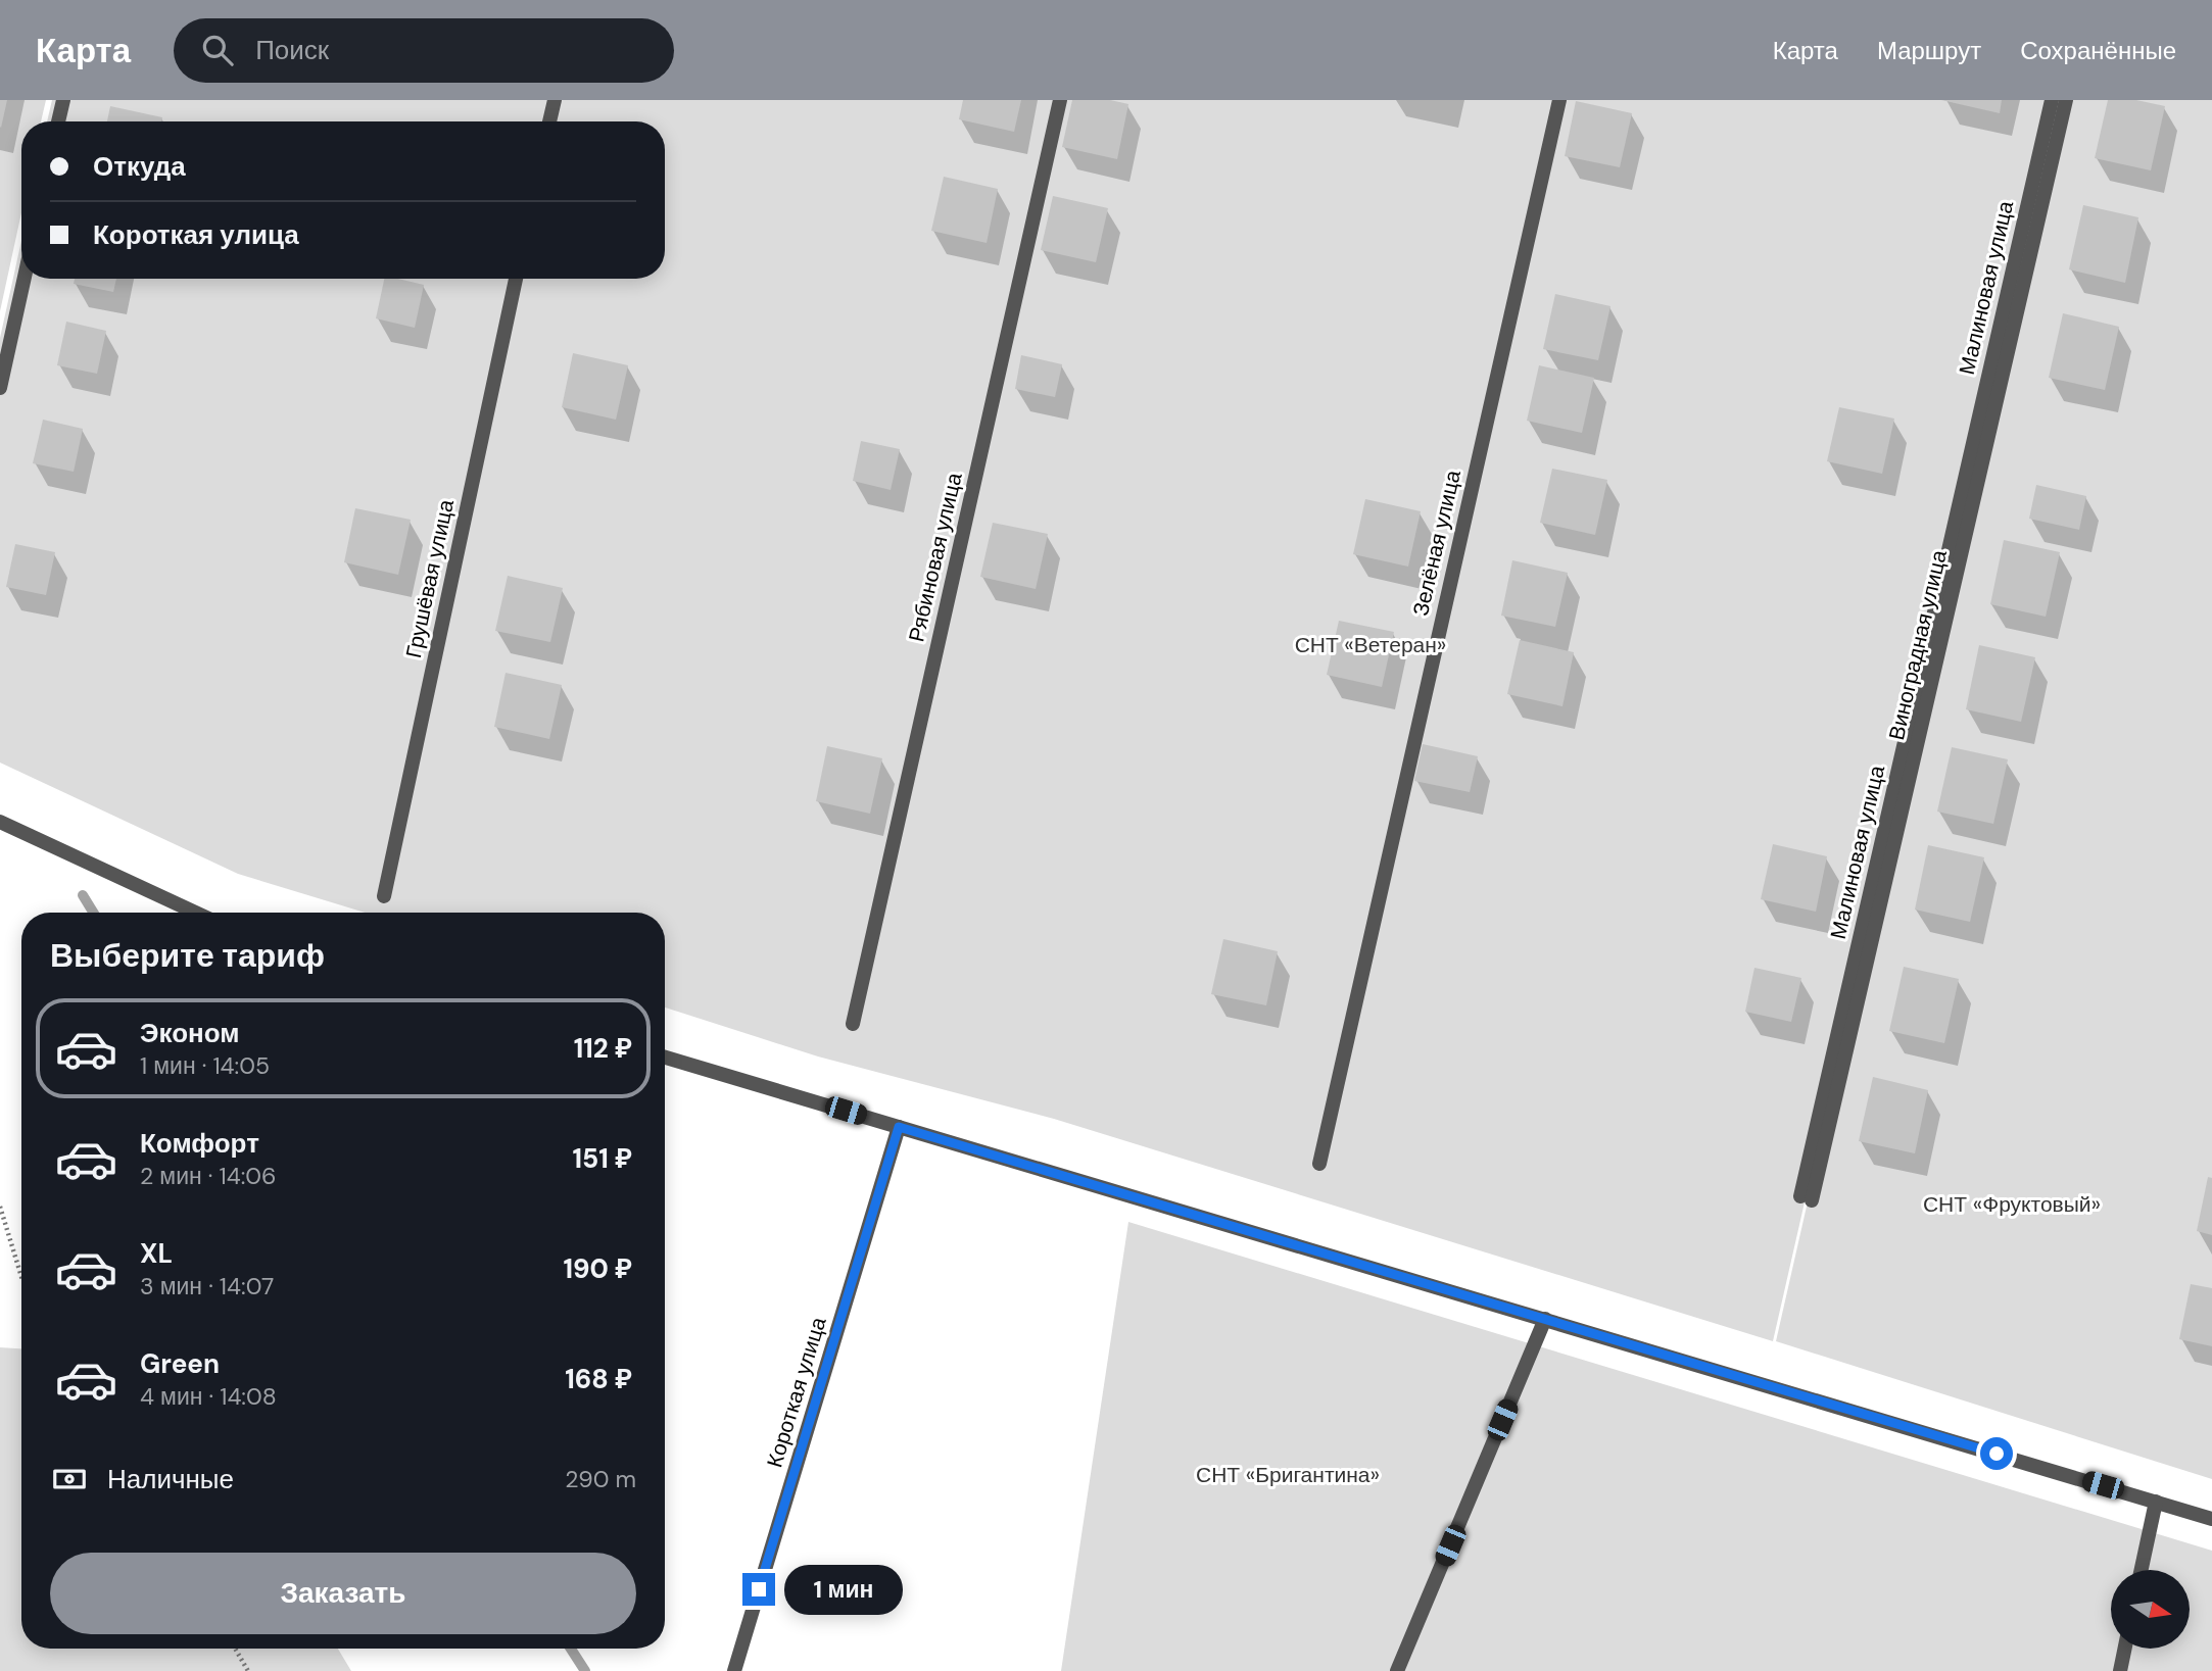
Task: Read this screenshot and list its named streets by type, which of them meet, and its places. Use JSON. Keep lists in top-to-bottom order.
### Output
{
  "streets": {
    "street": [
      "Малиновая улица",
      "Зелёная улица",
      "Рябиновая улица",
      "Грушёвая улица",
      "Виноградная улица",
      "Короткая улица"
    ]
  },
  "crossings": [
    ["Малиновая улица", "Виноградная улица"]
  ],
  "parks": ["СНТ «Ветеран»", "СНТ «Фруктовый»", "СНТ «Бригантина»"],
  "north": "right",
  "page": {
    "header": "Карта",
    "search": "Поиск",
    "nav": ["Карта", "Маршрут", "Сохранённые"],
    "banner": ["Откуда", "Короткая улица"],
    "heading": "Выберите тариф",
    "list": [
      {
        "name": "Эконом",
        "note": "1 мин · 14:05",
        "value": "112 ₽"
      },
      {
        "name": "Комфорт",
        "note": "2 мин · 14:06",
        "value": "151 ₽"
      },
      {
        "name": "XL",
        "note": "3 мин · 14:07",
        "value": "190 ₽"
      },
      {
        "name": "Green",
        "note": "4 мин · 14:08",
        "value": "168 ₽"
      }
    ],
    "pay": ["Наличные", "290 m"],
    "buttons": "Заказать",
    "bubble": "1 мин"
  }
}
